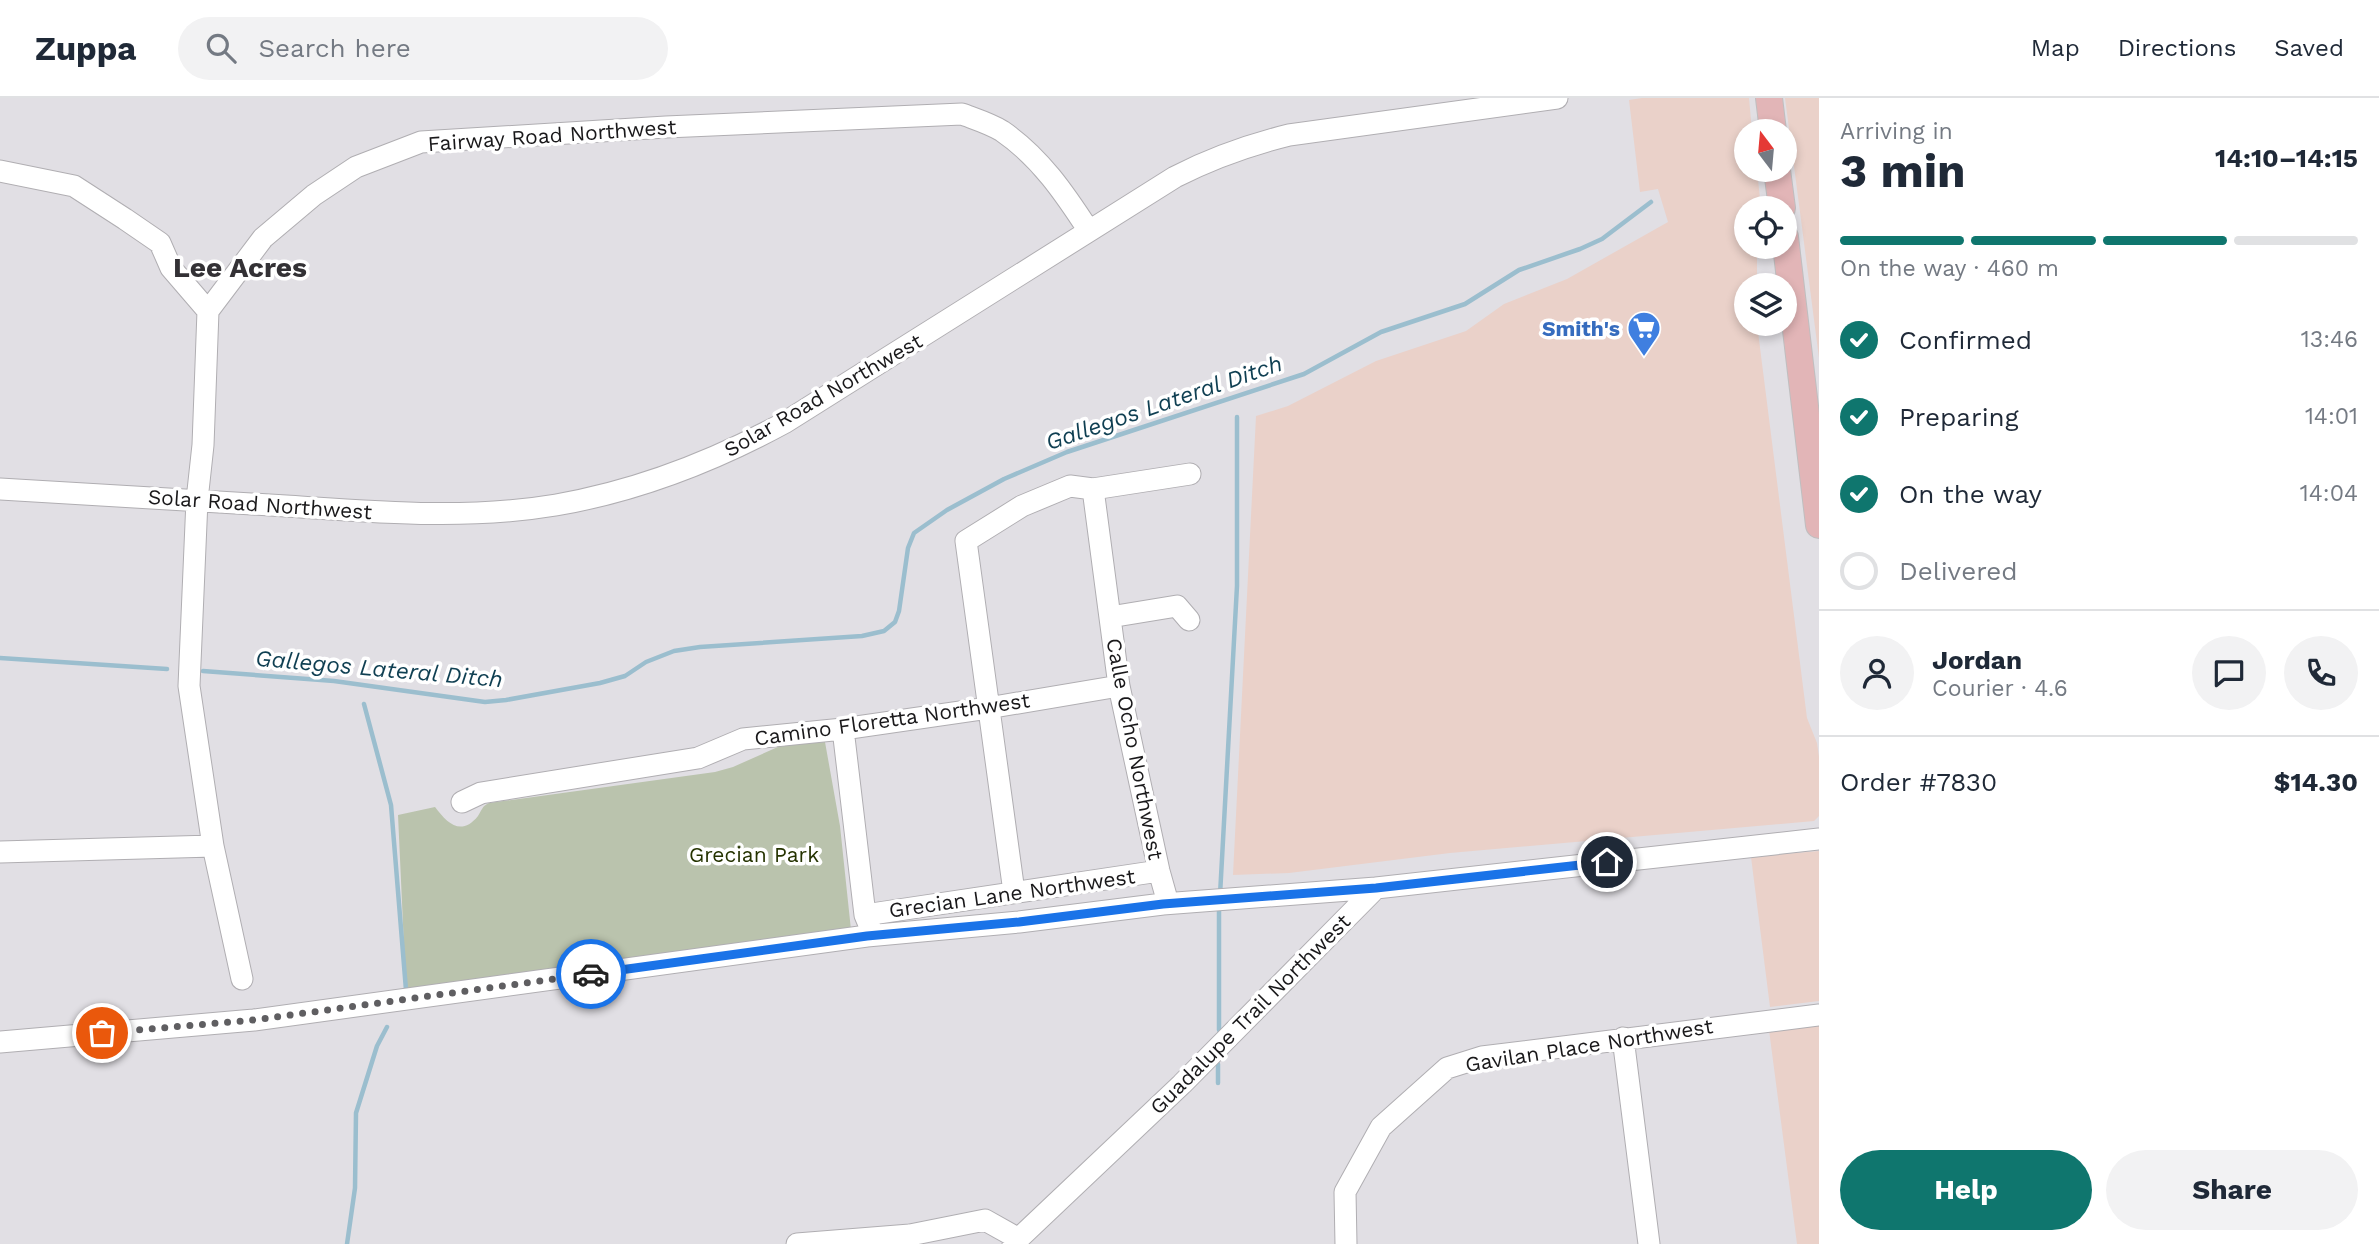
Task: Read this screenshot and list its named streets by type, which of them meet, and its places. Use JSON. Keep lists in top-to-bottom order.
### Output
{
  "streets": {
    "street": [
      "Fairway Road Northwest",
      "Solar Road Northwest",
      "Camino Floretta Northwest",
      "Calle Ocho Northwest",
      "Grecian Lane Northwest",
      "Guadalupe Trail Northwest",
      "Gavilan Place Northwest"
    ]
  },
  "crossings": [
    ["Fairway Road Northwest", "Solar Road Northwest"],
    ["Camino Floretta Northwest", "Calle Ocho Northwest"],
    ["Calle Ocho Northwest", "Grecian Lane Northwest"]
  ],
  "districts": ["Lee Acres"],
  "water": ["Gallegos Lateral Ditch"],
  "parks": ["Grecian Park"],
  "places": {
    "supermarket": ["Smith's"]
  },
  "north": "top",
  "page": {
    "header": "Zuppa",
    "search": "Search here",
    "nav": ["Map", "Directions", "Saved"],
    "heading": ["3 min", "Arriving in", "14:10–14:15"],
    "panel": [
      "Jordan",
      "Courier · 4.6",
      "Order #7830",
      "$14.30"
    ],
    "bar": "On the way · 460 m",
    "list": [
      ["Confirmed", "13:46"],
      ["Preparing", "14:01"],
      ["On the way", "14:04"],
      "Delivered"
    ],
    "buttons": ["Help", "Share"]
  }
}
